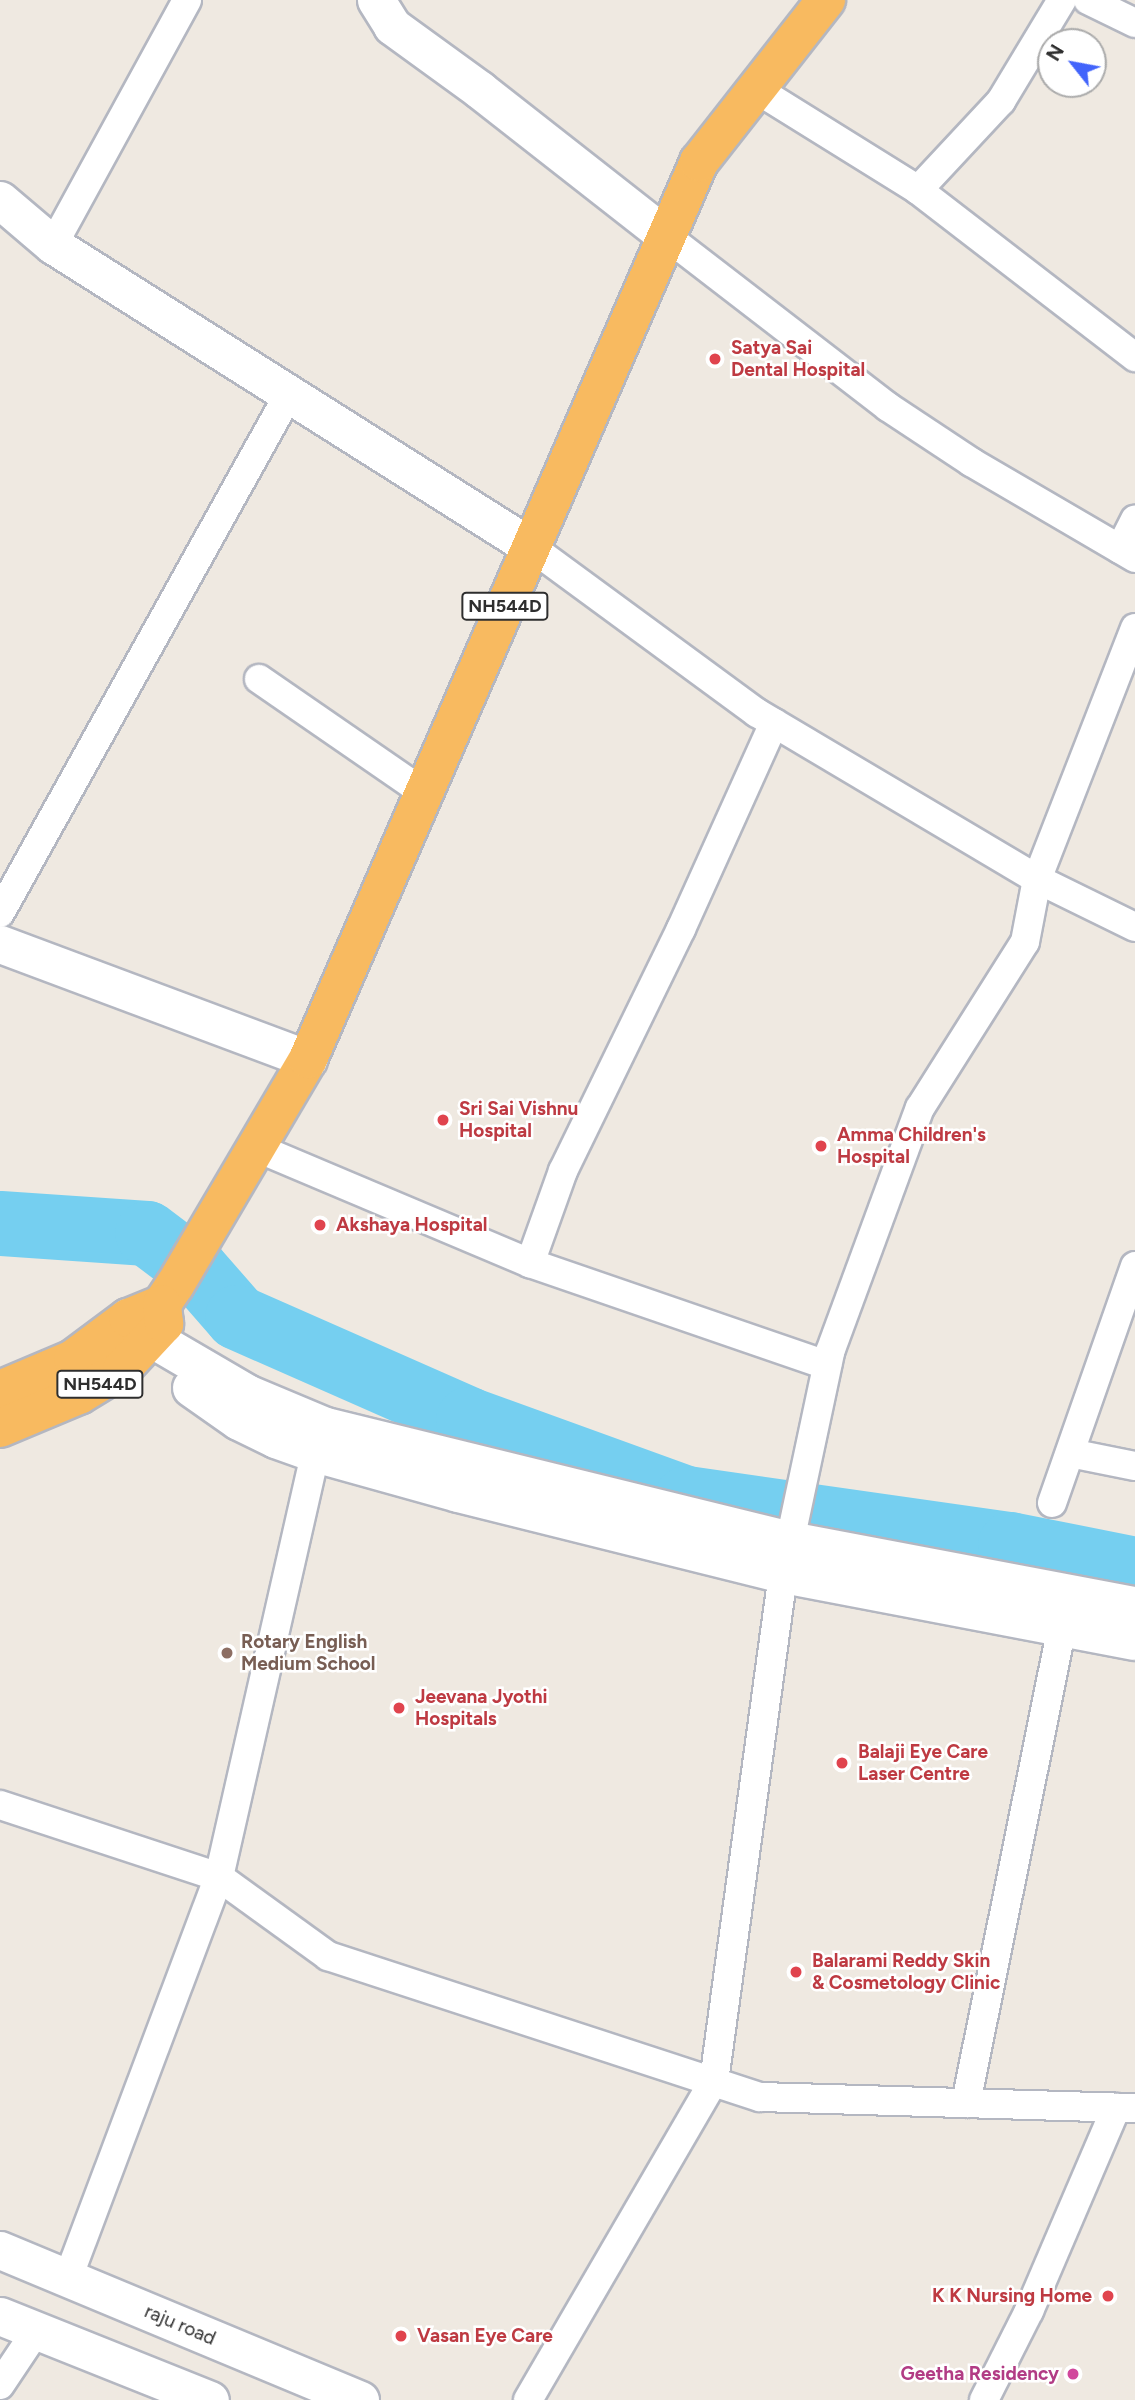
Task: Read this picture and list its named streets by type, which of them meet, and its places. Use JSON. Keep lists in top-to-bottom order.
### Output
{
  "streets": {
    "highway": ["NH544D"],
    "street": ["raju road"]
  },
  "places": [
    "Satya Sai Dental Hospital",
    "Sri Sai Vishnu Hospital",
    "Amma Children's Hospital",
    "Akshaya Hospital",
    "Rotary English Medium School",
    "Jeevana Jyothi Hospitals",
    "Balaji Eye Care Laser Centre",
    "Balarami Reddy Skin & Cosmetology Clinic",
    "K K Nursing Home",
    "Vasan Eye Care",
    "Geetha Residency"
  ],
  "north": "top left"
}
